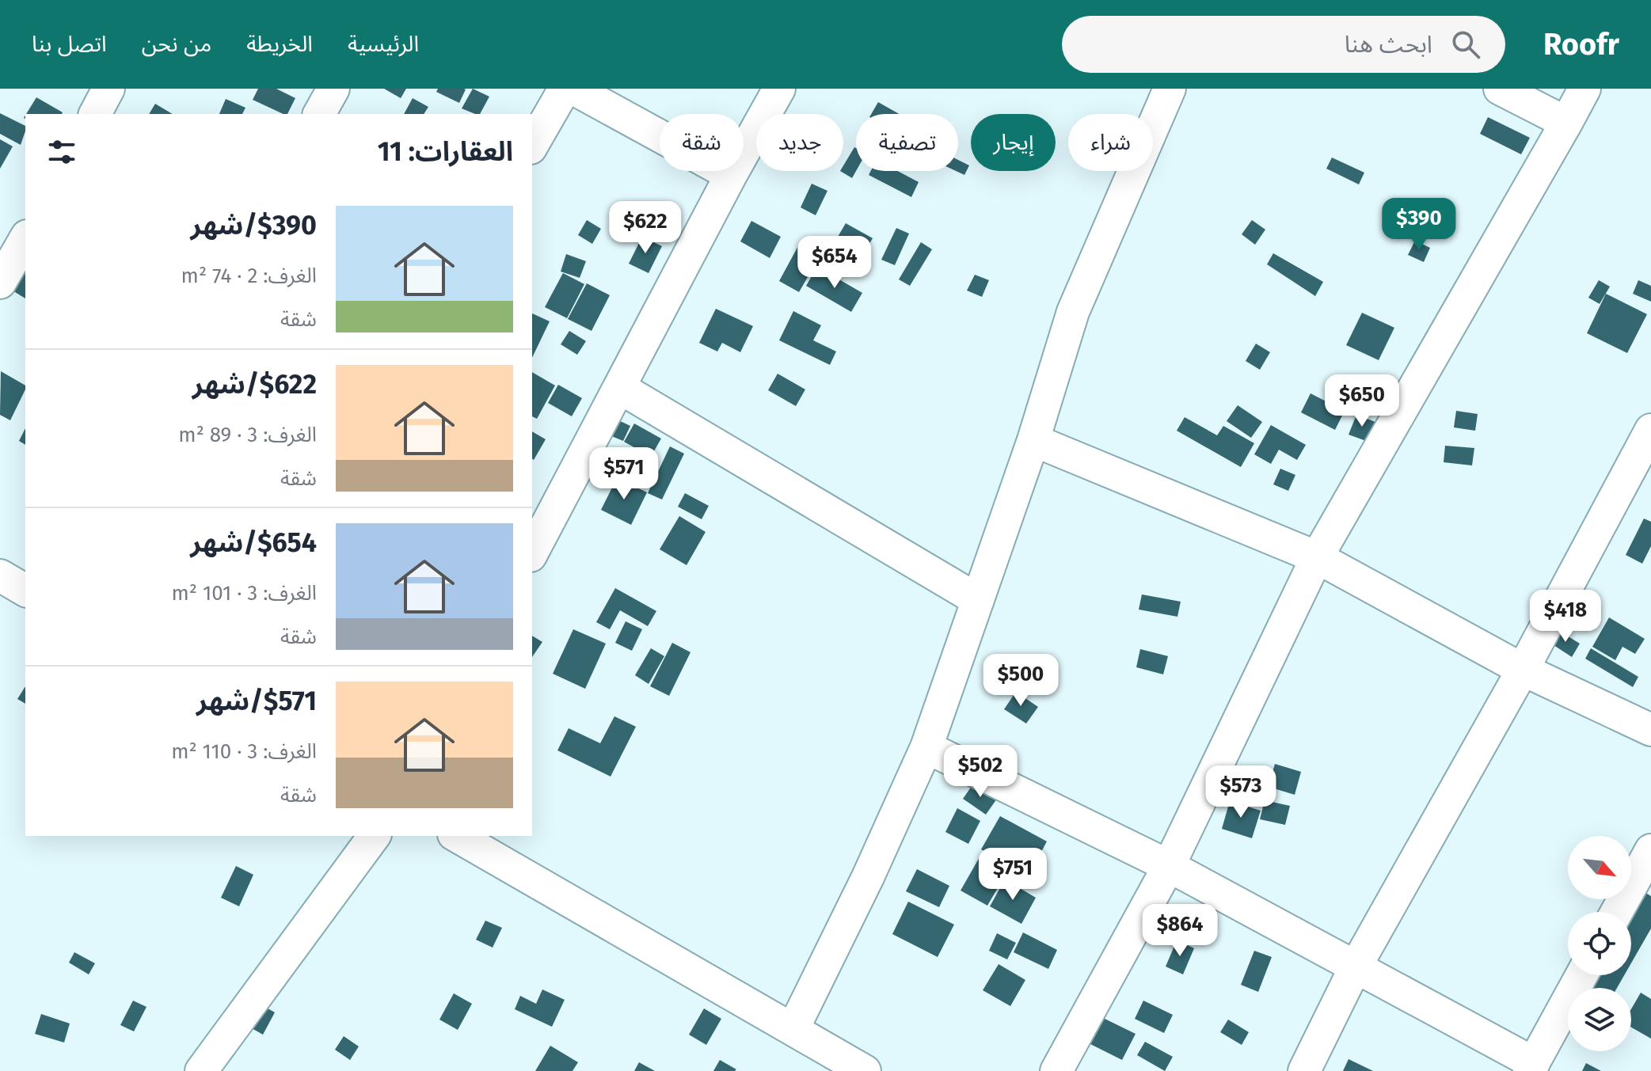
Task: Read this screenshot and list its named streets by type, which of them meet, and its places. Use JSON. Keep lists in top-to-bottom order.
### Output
{
  "north": "bottom right",
  "page": {
    "header": "Roofr",
    "search": "ابحث هنا",
    "nav": [
      "الرئيسية",
      "الخريطة",
      "من نحن",
      "اتصل بنا"
    ],
    "chip": [
      "شراء",
      "إيجار",
      "تصفية",
      "جديد",
      "شقة"
    ],
    "heading": "العقارات: 11",
    "list": [
      {
        "name": "$390/شهر",
        "note": "الغرف: 2 · 74 m² · شقة"
      },
      {
        "name": "$622/شهر",
        "note": "الغرف: 3 · 89 m² · شقة"
      },
      {
        "name": "$654/شهر",
        "note": "الغرف: 3 · 101 m² · شقة"
      },
      {
        "name": "$571/شهر",
        "note": "الغرف: 3 · 110 m² · شقة"
      }
    ],
    "price": [
      "$390",
      "$622",
      "$654",
      "$650",
      "$571",
      "$418",
      "$500",
      "$502",
      "$573",
      "$751",
      "$864"
    ]
  }
}
